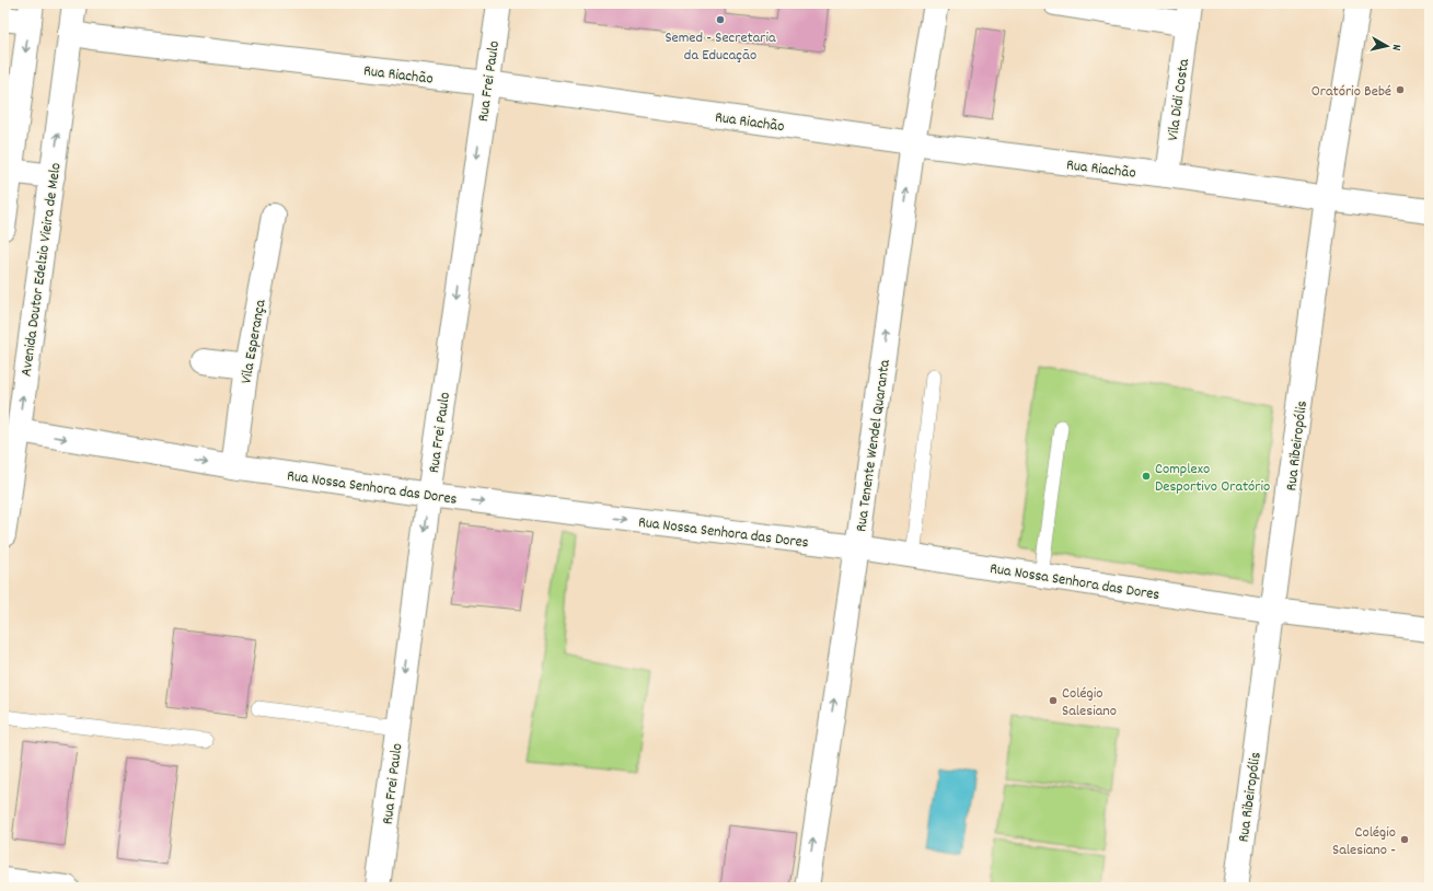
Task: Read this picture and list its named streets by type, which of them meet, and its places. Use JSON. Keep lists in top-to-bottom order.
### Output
{
  "streets": {
    "street": [
      "Rua Riachão",
      "Rua Frei Paulo",
      "Vila Didi Costa",
      "Avenida Doutor Edelzio Vieira de Melo",
      "Vila Esperança",
      "Rua Tenente Wendel Quaranta",
      "Rua Ribeiropólis",
      "Rua Nossa Senhora das Dores"
    ]
  },
  "crossings": [
    ["Rua Riachão", "Rua Frei Paulo"],
    ["Rua Riachão", "Vila Didi Costa"],
    ["Rua Riachão", "Avenida Doutor Edelzio Vieira de Melo"],
    ["Rua Riachão", "Rua Tenente Wendel Quaranta"],
    ["Rua Riachão", "Rua Ribeiropólis"],
    ["Rua Frei Paulo", "Rua Nossa Senhora das Dores"],
    ["Avenida Doutor Edelzio Vieira de Melo", "Rua Nossa Senhora das Dores"],
    ["Vila Esperança", "Rua Nossa Senhora das Dores"],
    ["Rua Tenente Wendel Quaranta", "Rua Nossa Senhora das Dores"],
    ["Rua Ribeiropólis", "Rua Nossa Senhora das Dores"]
  ],
  "one_way": ["Rua Frei Paulo", "Rua Tenente Wendel Quaranta", "Rua Nossa Senhora das Dores"],
  "places": [
    "Semed - Secretaria da Educação",
    "Oratório Bebé",
    "Complexo Desportivo Oratório",
    "Colégio Salesiano",
    "Colégio Salesiano -"
  ],
  "north": "right"
}
